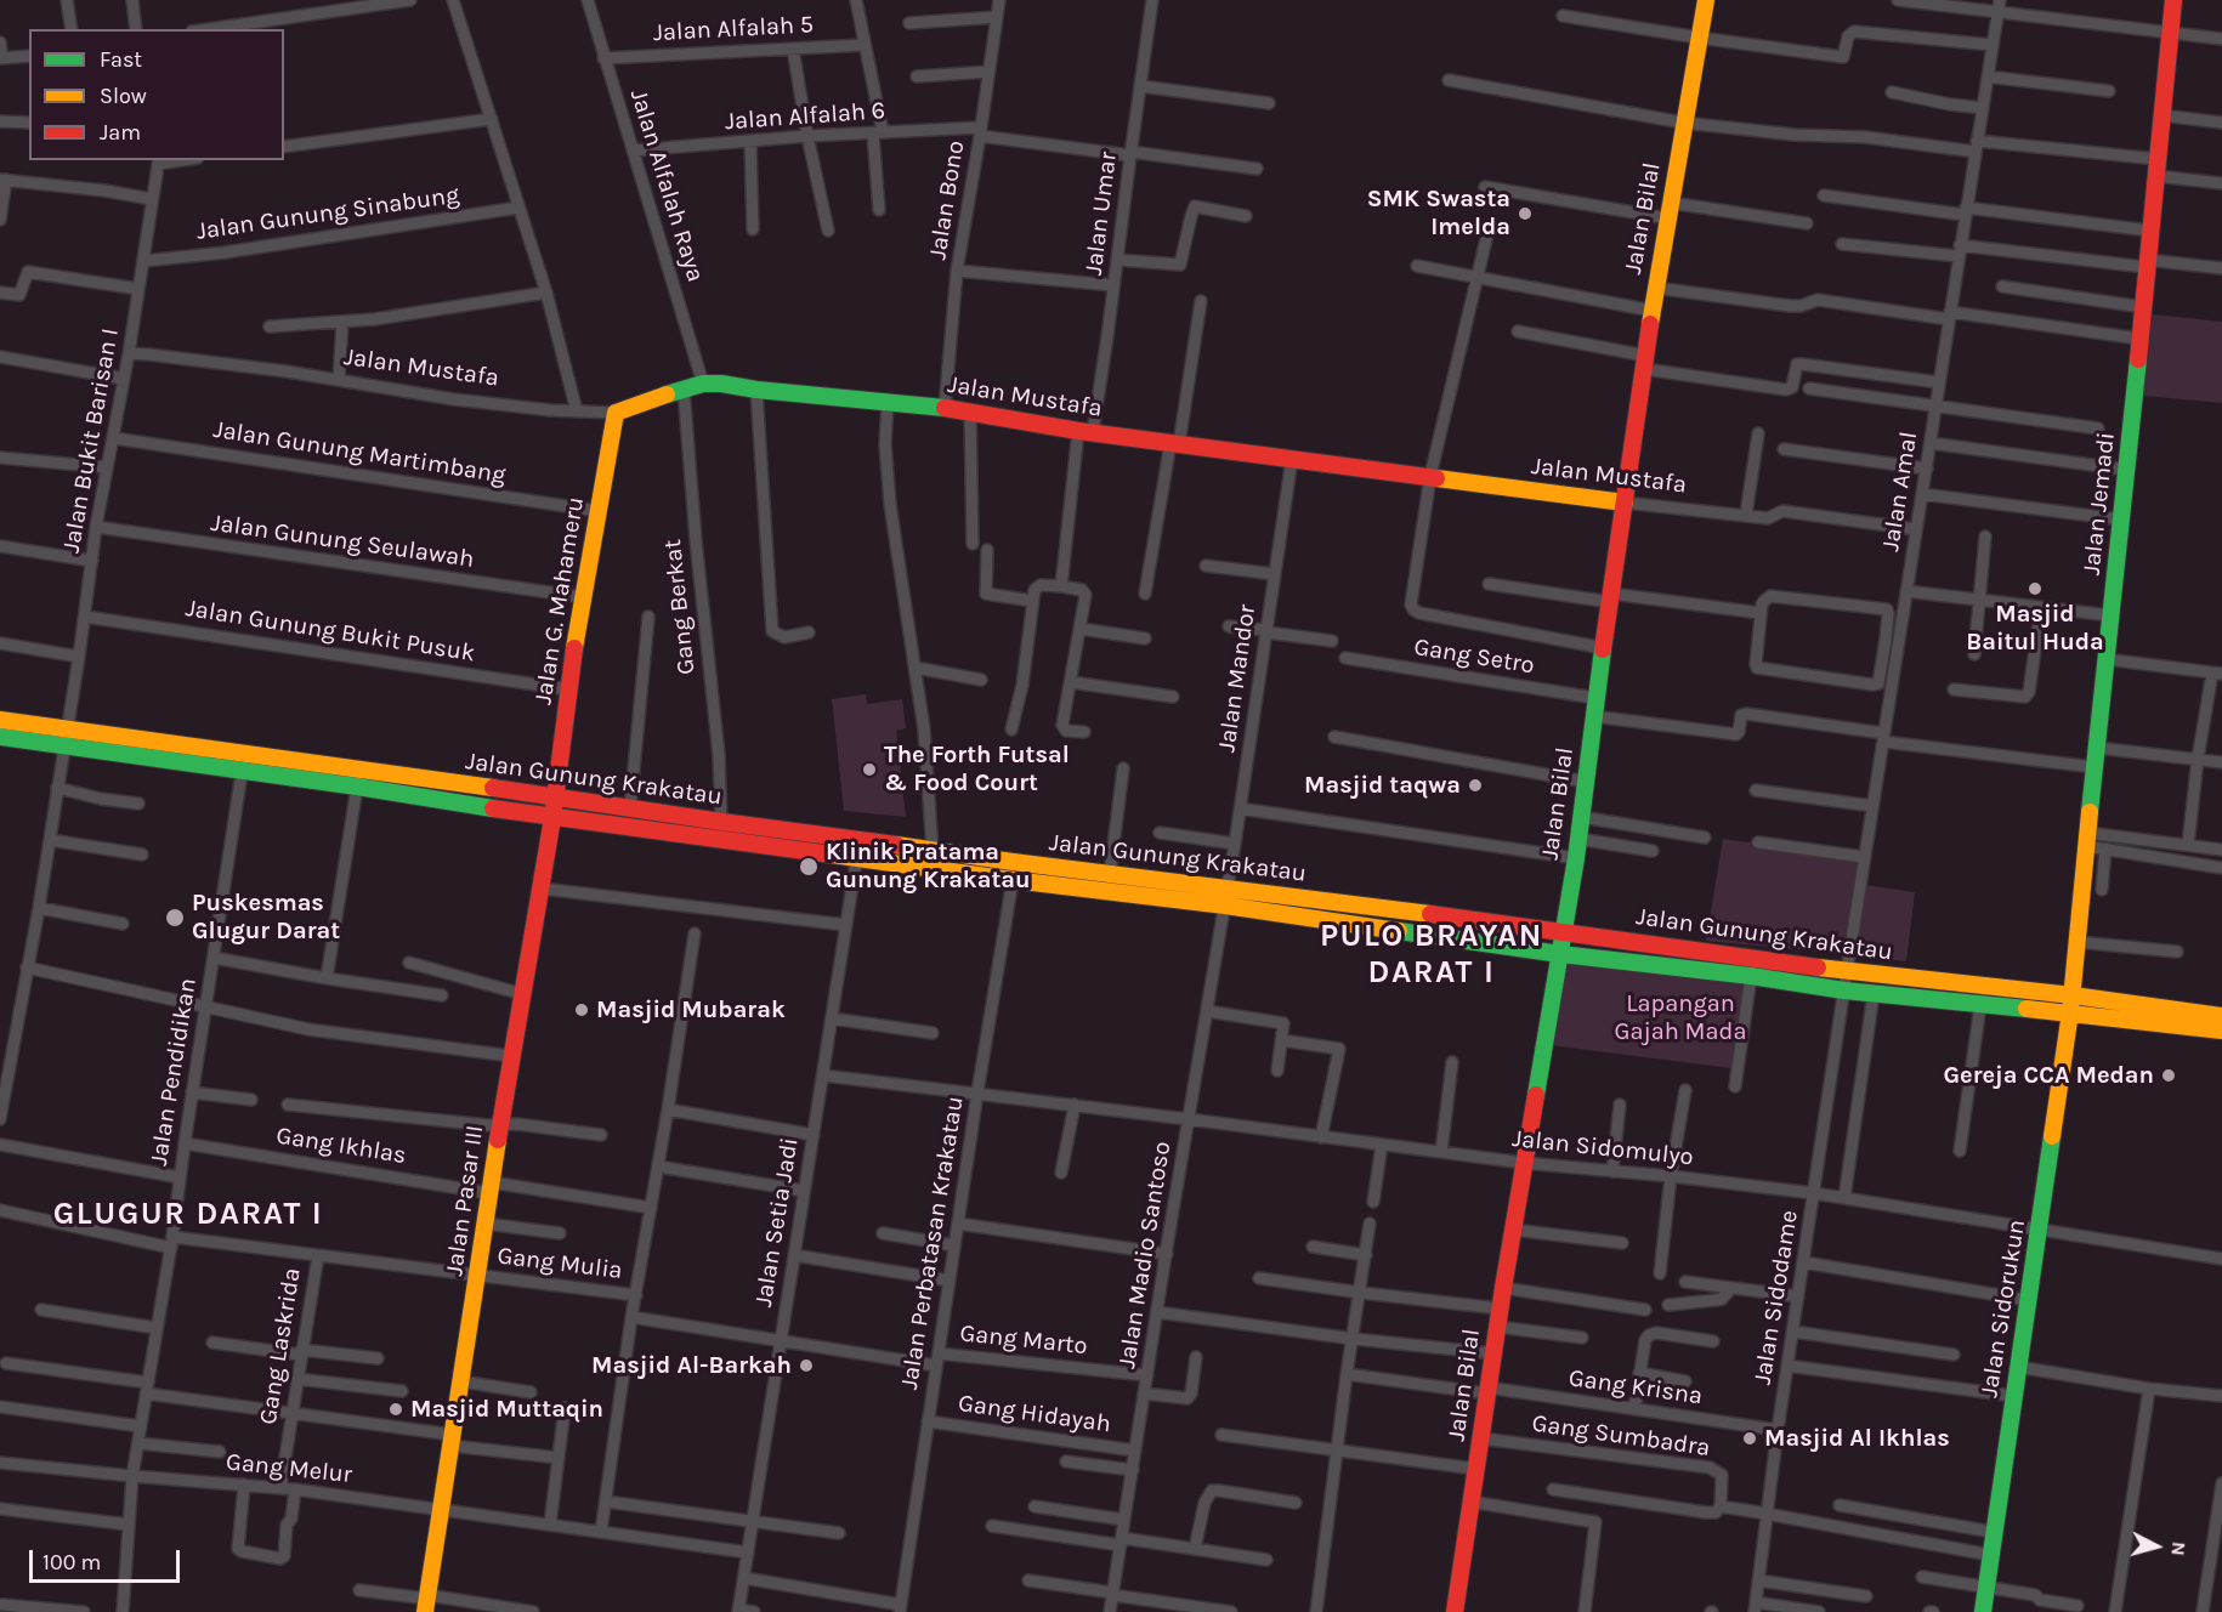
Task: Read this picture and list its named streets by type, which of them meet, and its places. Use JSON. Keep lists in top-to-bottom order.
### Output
{
  "streets": {
    "main road": [
      "Jalan Bilal",
      "Jalan Mustafa",
      "Jalan Jemadi",
      "Jalan G. Mahameru",
      "Jalan Gunung Krakatau",
      "Jalan Pasar III",
      "Jalan Sidorukun"
    ],
    "street": [
      "Jalan Alfalah 5",
      "Jalan Alfalah 6",
      "Jalan Alfalah Raya",
      "Jalan Bono",
      "Jalan Gunung Sinabung",
      "Jalan Umar",
      "Jalan Bukit Barisan I",
      "Jalan Gunung Martimbang",
      "Jalan Amal",
      "Jalan Gunung Seulawah",
      "Gang Berkat",
      "Jalan Gunung Bukit Pusuk",
      "Gang Setro",
      "Jalan Mandor",
      "Jalan Pendidikan",
      "Gang Ikhlas",
      "Jalan Sidomulyo",
      "Jalan Setia Jadi",
      "Jalan Perbatasan Krakatau",
      "Jalan Madio Santoso",
      "Gang Mulia",
      "Jalan Sidodame",
      "Gang Marto",
      "Gang Laskrida",
      "Gang Krisna",
      "Gang Hidayah",
      "Gang Sumbadra",
      "Gang Melur"
    ]
  },
  "crossings": [
    ["Jalan Alfalah 5", "Jalan Alfalah Raya"],
    ["Jalan Alfalah 6", "Jalan Alfalah Raya"],
    ["Jalan Alfalah 6", "Jalan Bono"],
    ["Jalan Alfalah 6", "Jalan Umar"],
    ["Jalan Alfalah Raya", "Jalan Mustafa"],
    ["Jalan Bono", "Jalan Mustafa"],
    ["Jalan Gunung Sinabung", "Jalan Bukit Barisan I"],
    ["Jalan Umar", "Jalan Mustafa"],
    ["Jalan Bilal", "Jalan Mustafa"],
    ["Jalan Bilal", "Gang Setro"],
    ["Jalan Bilal", "Jalan Gunung Krakatau"],
    ["Jalan Bilal", "Jalan Sidomulyo"],
    ["Jalan Bilal", "Gang Krisna"],
    ["Jalan Bilal", "Gang Sumbadra"],
    ["Jalan Mustafa", "Jalan Bukit Barisan I"],
    ["Jalan Mustafa", "Jalan Amal"],
    ["Jalan Mustafa", "Jalan G. Mahameru"],
    ["Jalan Mustafa", "Gang Berkat"],
    ["Jalan Mustafa", "Jalan Mandor"],
    ["Jalan Bukit Barisan I", "Jalan Gunung Martimbang"],
    ["Jalan Bukit Barisan I", "Jalan Gunung Seulawah"],
    ["Jalan Bukit Barisan I", "Jalan Gunung Bukit Pusuk"],
    ["Jalan Bukit Barisan I", "Jalan Gunung Krakatau"],
    ["Jalan Gunung Martimbang", "Jalan G. Mahameru"],
    ["Jalan Amal", "Jalan Gunung Krakatau"],
    ["Jalan Amal", "Jalan Sidodame"],
    ["Jalan Jemadi", "Jalan Gunung Krakatau"],
    ["Jalan Jemadi", "Jalan Sidorukun"],
    ["Jalan Gunung Seulawah", "Jalan G. Mahameru"],
    ["Jalan G. Mahameru", "Jalan Gunung Bukit Pusuk"],
    ["Jalan G. Mahameru", "Jalan Gunung Krakatau"],
    ["Jalan G. Mahameru", "Jalan Pasar III"],
    ["Gang Berkat", "Jalan Gunung Krakatau"],
    ["Jalan Mandor", "Jalan Gunung Krakatau"],
    ["Jalan Mandor", "Jalan Madio Santoso"],
    ["Jalan Gunung Krakatau", "Jalan Pendidikan"],
    ["Jalan Gunung Krakatau", "Jalan Pasar III"],
    ["Jalan Gunung Krakatau", "Jalan Setia Jadi"],
    ["Jalan Gunung Krakatau", "Jalan Perbatasan Krakatau"],
    ["Jalan Gunung Krakatau", "Jalan Madio Santoso"],
    ["Jalan Gunung Krakatau", "Jalan Sidodame"],
    ["Jalan Gunung Krakatau", "Jalan Sidorukun"],
    ["Jalan Pendidikan", "Gang Ikhlas"],
    ["Jalan Pendidikan", "Gang Mulia"],
    ["Jalan Pendidikan", "Gang Melur"],
    ["Gang Ikhlas", "Jalan Pasar III"],
    ["Jalan Sidomulyo", "Jalan Setia Jadi"],
    ["Jalan Sidomulyo", "Jalan Perbatasan Krakatau"],
    ["Jalan Sidomulyo", "Jalan Madio Santoso"],
    ["Jalan Sidomulyo", "Jalan Sidodame"],
    ["Jalan Sidomulyo", "Jalan Sidorukun"],
    ["Jalan Pasar III", "Gang Mulia"],
    ["Jalan Pasar III", "Gang Melur"],
    ["Jalan Setia Jadi", "Gang Marto"],
    ["Jalan Setia Jadi", "Gang Melur"],
    ["Jalan Perbatasan Krakatau", "Gang Marto"],
    ["Jalan Perbatasan Krakatau", "Gang Hidayah"],
    ["Jalan Madio Santoso", "Gang Marto"],
    ["Jalan Madio Santoso", "Gang Hidayah"],
    ["Gang Mulia", "Gang Laskrida"],
    ["Jalan Sidodame", "Gang Krisna"],
    ["Gang Laskrida", "Gang Melur"]
  ],
  "districts": ["PULO BRAYAN DARAT I", "GLUGUR DARAT I"],
  "parks": ["Lapangan Gajah Mada"],
  "places": [
    "SMK Swasta Imelda",
    "Masjid Baitul Huda",
    "The Forth Futsal & Food Court",
    "Masjid taqwa",
    "Klinik Pratama Gunung Krakatau",
    "Puskesmas Glugur Darat",
    "Masjid Mubarak",
    "Gereja CCA Medan",
    "Masjid Al-Barkah",
    "Masjid Muttaqin",
    "Masjid Al Ikhlas"
  ],
  "legend": ["Fast", "Slow", "Jam"],
  "scale_bar": "100 m",
  "north": "right"
}
